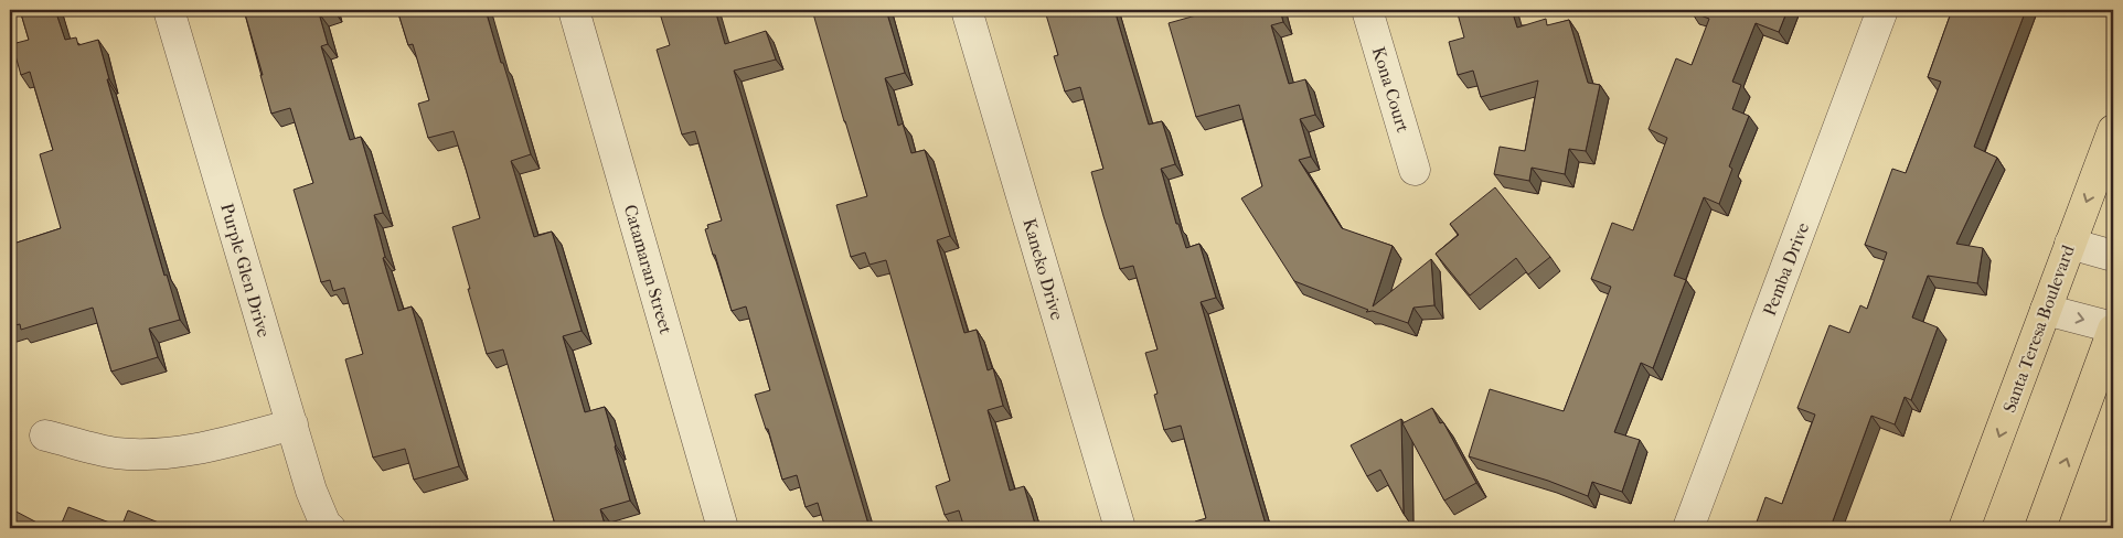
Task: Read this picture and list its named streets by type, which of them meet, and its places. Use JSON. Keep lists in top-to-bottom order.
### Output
{
  "streets": {
    "main road": ["Santa Teresa Boulevard"],
    "street": [
      "Kona Court",
      "Catamaran Street",
      "Kaneko Drive",
      "Pemba Drive",
      "Purple Glen Drive"
    ]
  }
}
